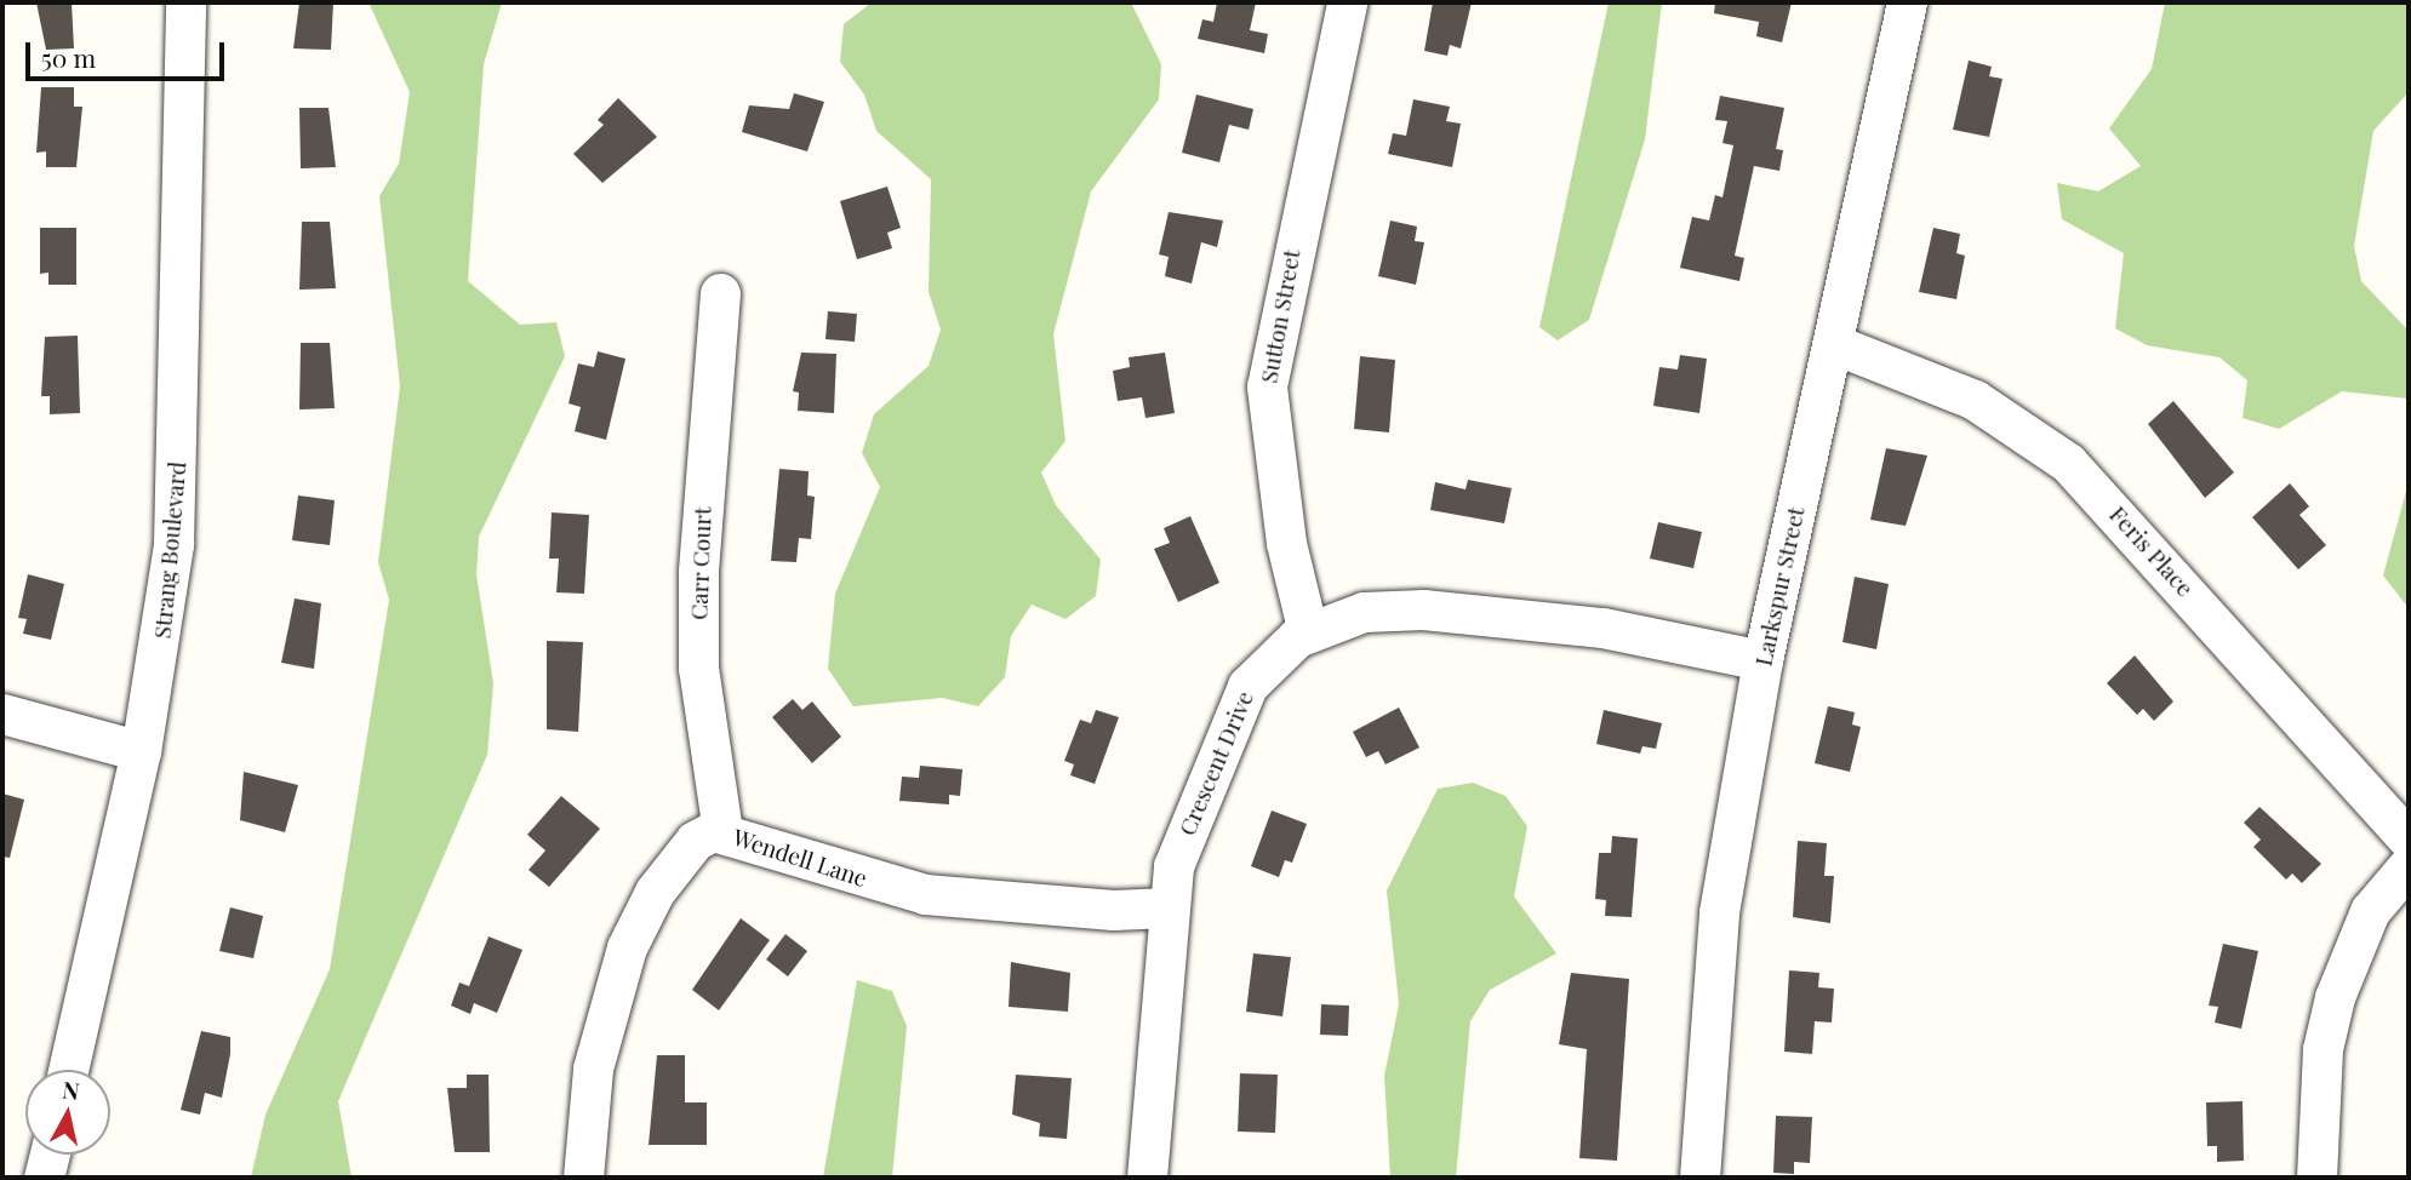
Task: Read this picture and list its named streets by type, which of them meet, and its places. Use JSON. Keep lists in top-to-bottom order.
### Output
{
  "streets": {
    "street": [
      "Sutton Street",
      "Strang Boulevard",
      "Feris Place",
      "Carr Court",
      "Larkspur Street",
      "Crescent Drive",
      "Wendell Lane"
    ]
  },
  "crossings": [
    ["Sutton Street", "Crescent Drive"],
    ["Feris Place", "Larkspur Street"],
    ["Carr Court", "Wendell Lane"],
    ["Larkspur Street", "Crescent Drive"],
    ["Crescent Drive", "Wendell Lane"]
  ],
  "scale_bar": "50 m",
  "north": "top"
}
